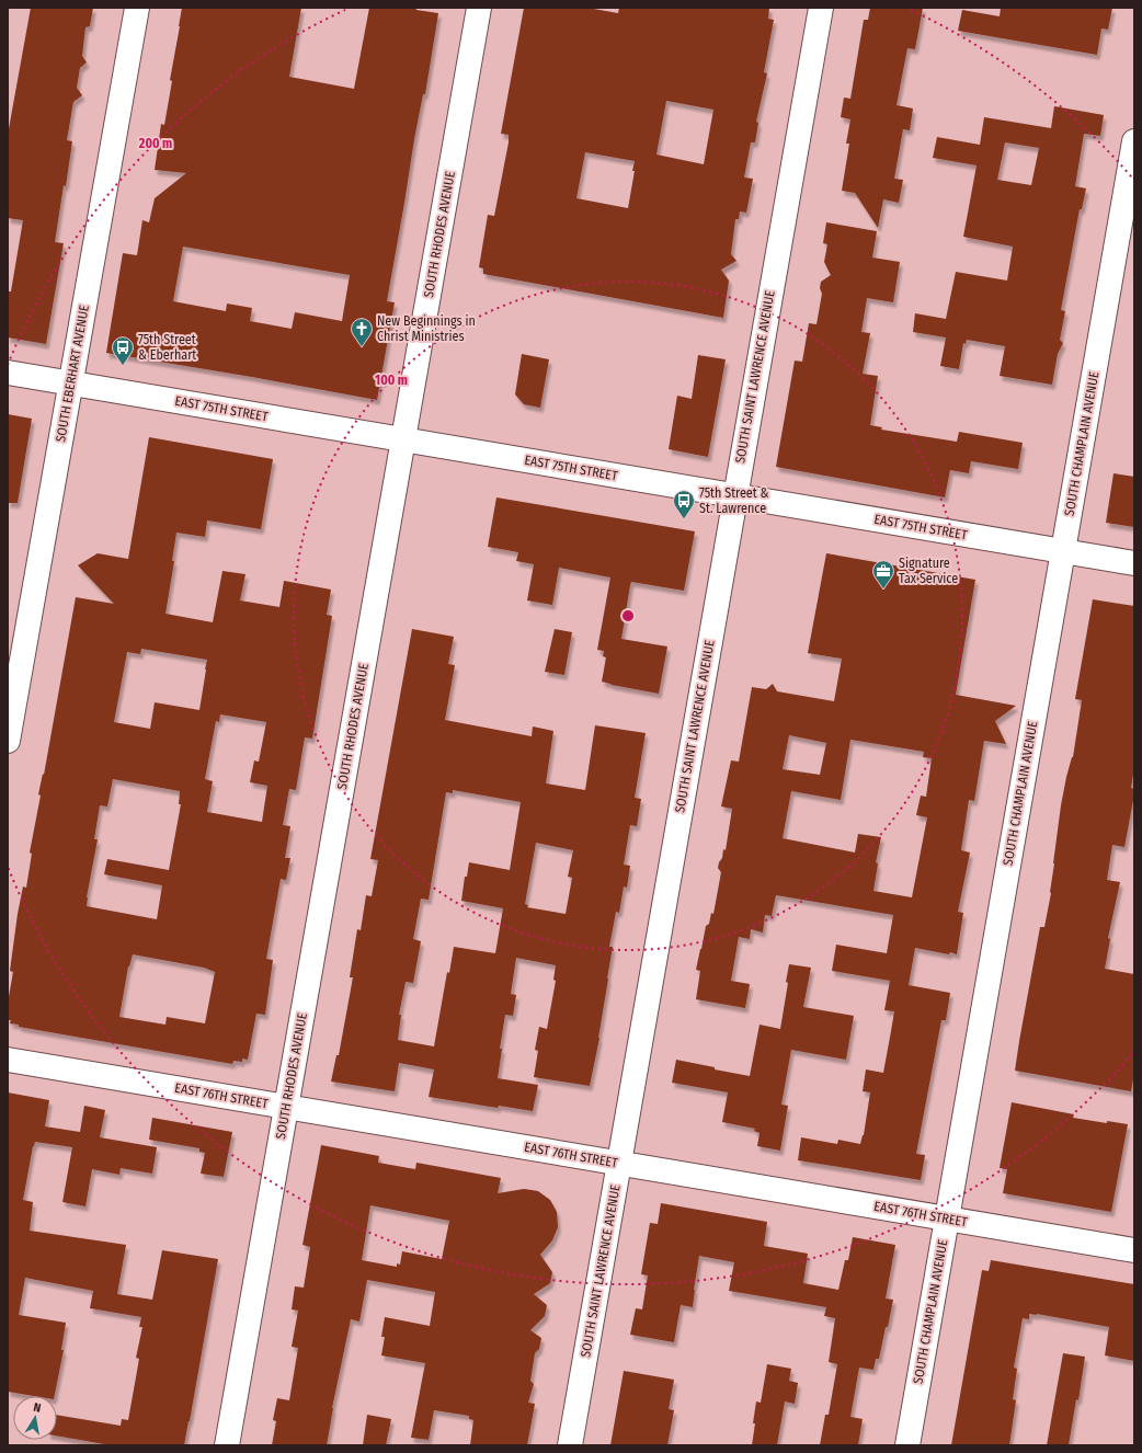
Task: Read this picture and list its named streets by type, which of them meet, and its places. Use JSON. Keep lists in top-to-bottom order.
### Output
{
  "streets": {
    "street": [
      "SOUTH RHODES AVENUE",
      "SOUTH EBERHART AVENUE",
      "SOUTH SAINT LAWRENCE AVENUE",
      "EAST 75TH STREET",
      "SOUTH CHAMPLAIN AVENUE",
      "EAST 76TH STREET"
    ]
  },
  "crossings": [
    ["SOUTH RHODES AVENUE", "EAST 75TH STREET"],
    ["SOUTH RHODES AVENUE", "EAST 76TH STREET"],
    ["SOUTH EBERHART AVENUE", "EAST 75TH STREET"],
    ["SOUTH SAINT LAWRENCE AVENUE", "EAST 75TH STREET"],
    ["SOUTH SAINT LAWRENCE AVENUE", "EAST 76TH STREET"],
    ["EAST 75TH STREET", "SOUTH CHAMPLAIN AVENUE"],
    ["SOUTH CHAMPLAIN AVENUE", "EAST 76TH STREET"]
  ],
  "places": {
    "church": ["New Beginnings in Christ Ministries"],
    "bus stop": ["75th Street & Eberhart", "75th Street & St. Lawrence"],
    "office": ["Signature Tax Service"]
  },
  "north": "top",
  "rings": ["200 m", "100 m"]
}
